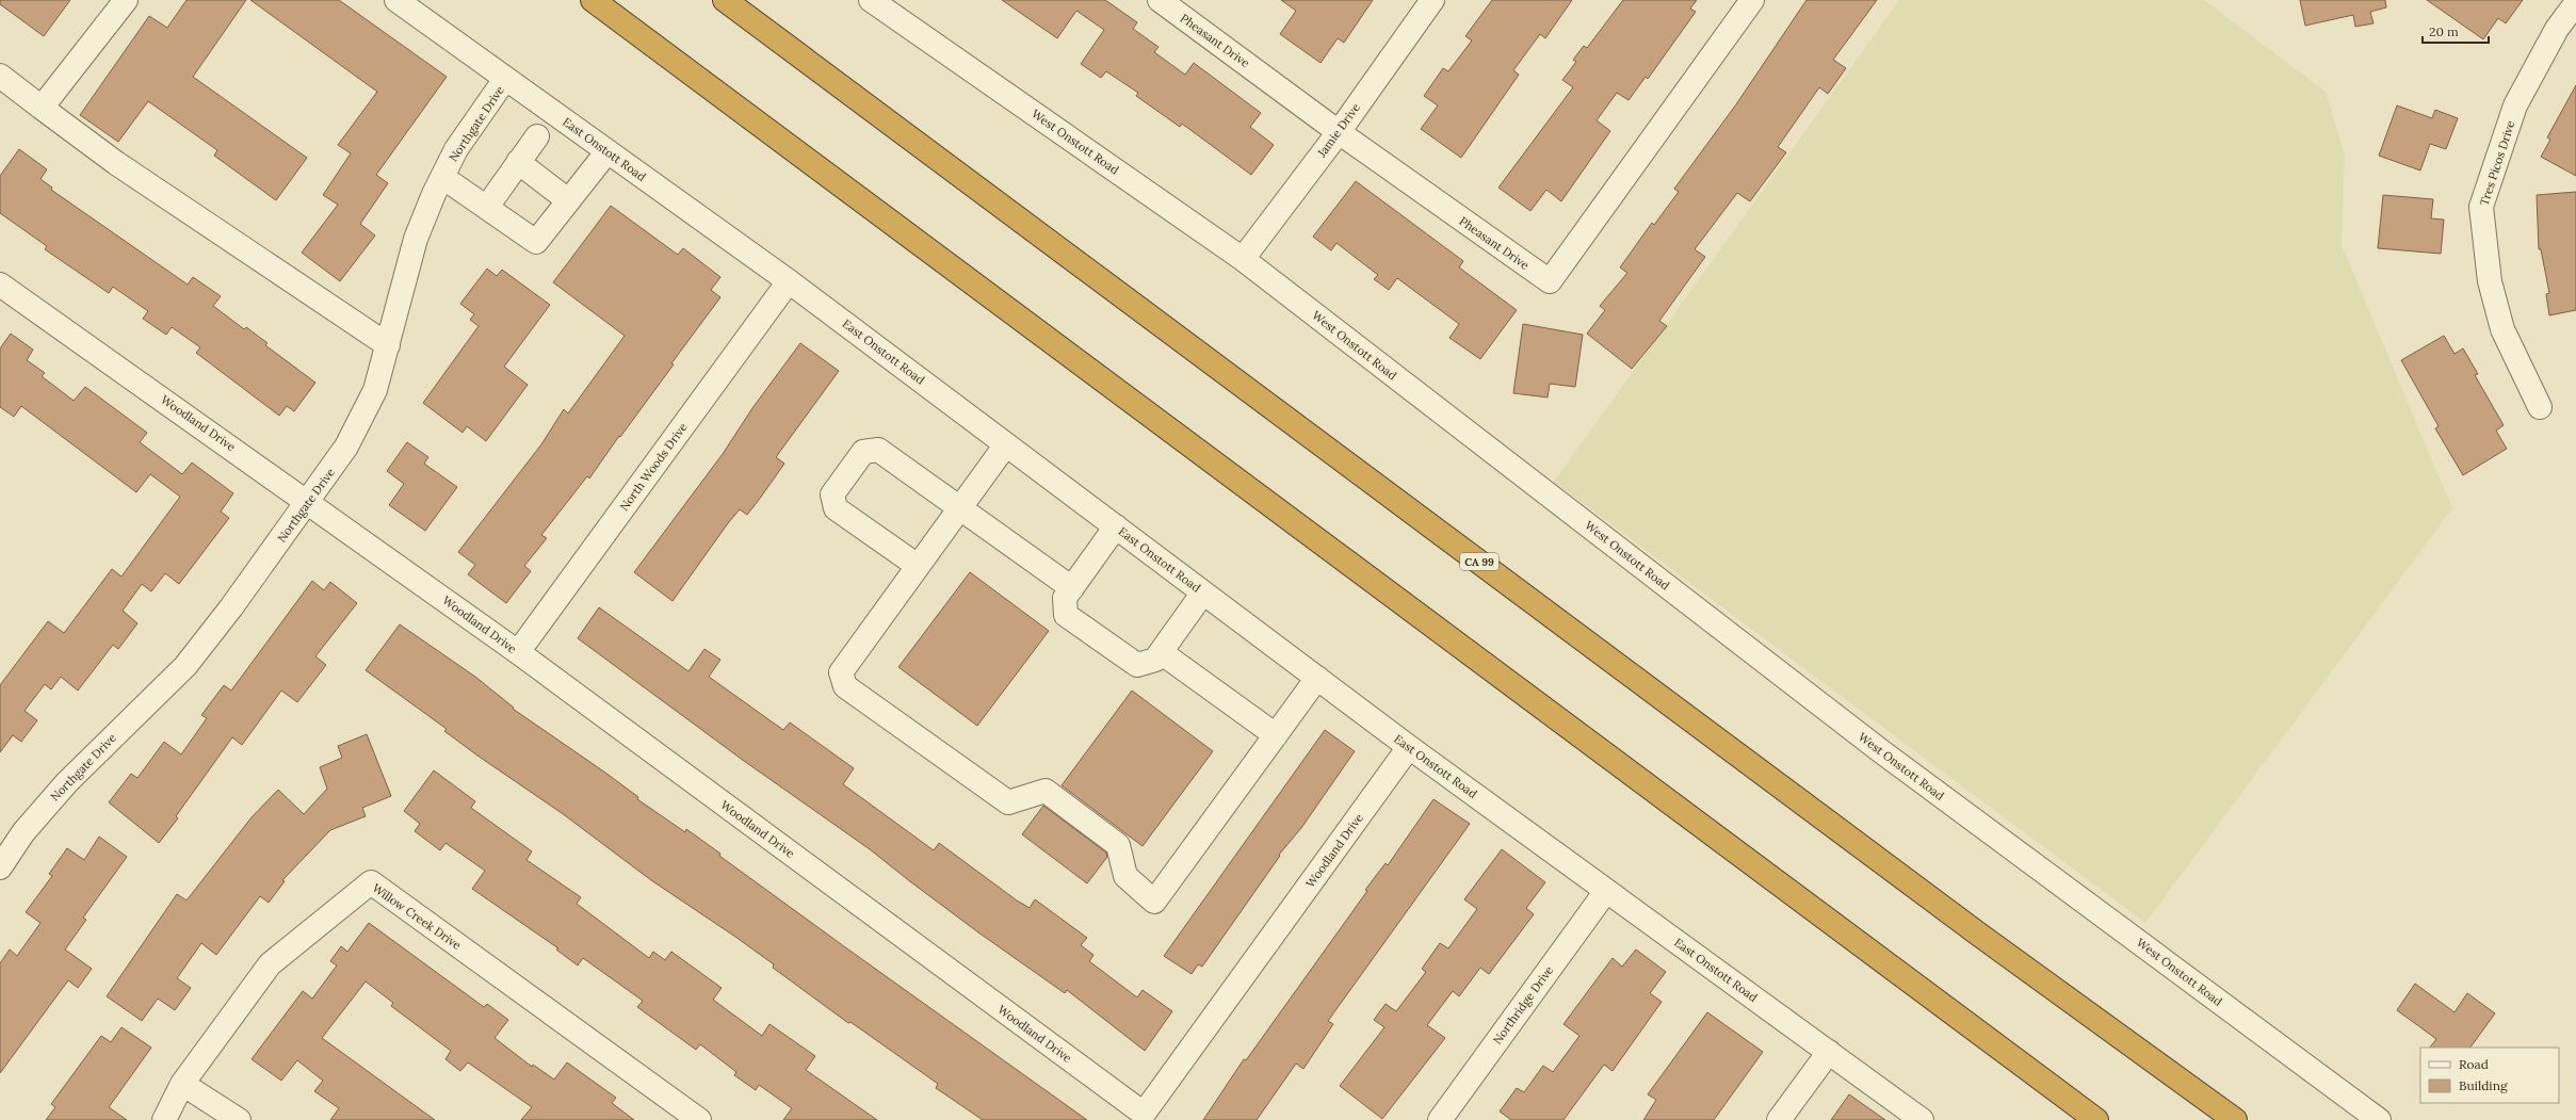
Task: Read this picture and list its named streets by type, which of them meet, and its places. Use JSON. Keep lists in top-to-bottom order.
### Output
{
  "streets": {
    "highway": ["CA 99"],
    "street": [
      "Pheasant Drive",
      "Northgate Drive",
      "Jamie Drive",
      "West Onstott Road",
      "East Onstott Road",
      "Tres Picos Drive",
      "Woodland Drive",
      "North Woods Drive",
      "Willow Creek Drive",
      "Northridge Drive"
    ]
  },
  "crossings": [
    ["Pheasant Drive", "Jamie Drive"],
    ["Northgate Drive", "East Onstott Road"],
    ["Northgate Drive", "Woodland Drive"],
    ["Jamie Drive", "West Onstott Road"],
    ["East Onstott Road", "Woodland Drive"],
    ["East Onstott Road", "North Woods Drive"],
    ["East Onstott Road", "Northridge Drive"],
    ["Woodland Drive", "North Woods Drive"]
  ],
  "legend": ["Road", "Building"],
  "scale_bar": "20 m"
}
